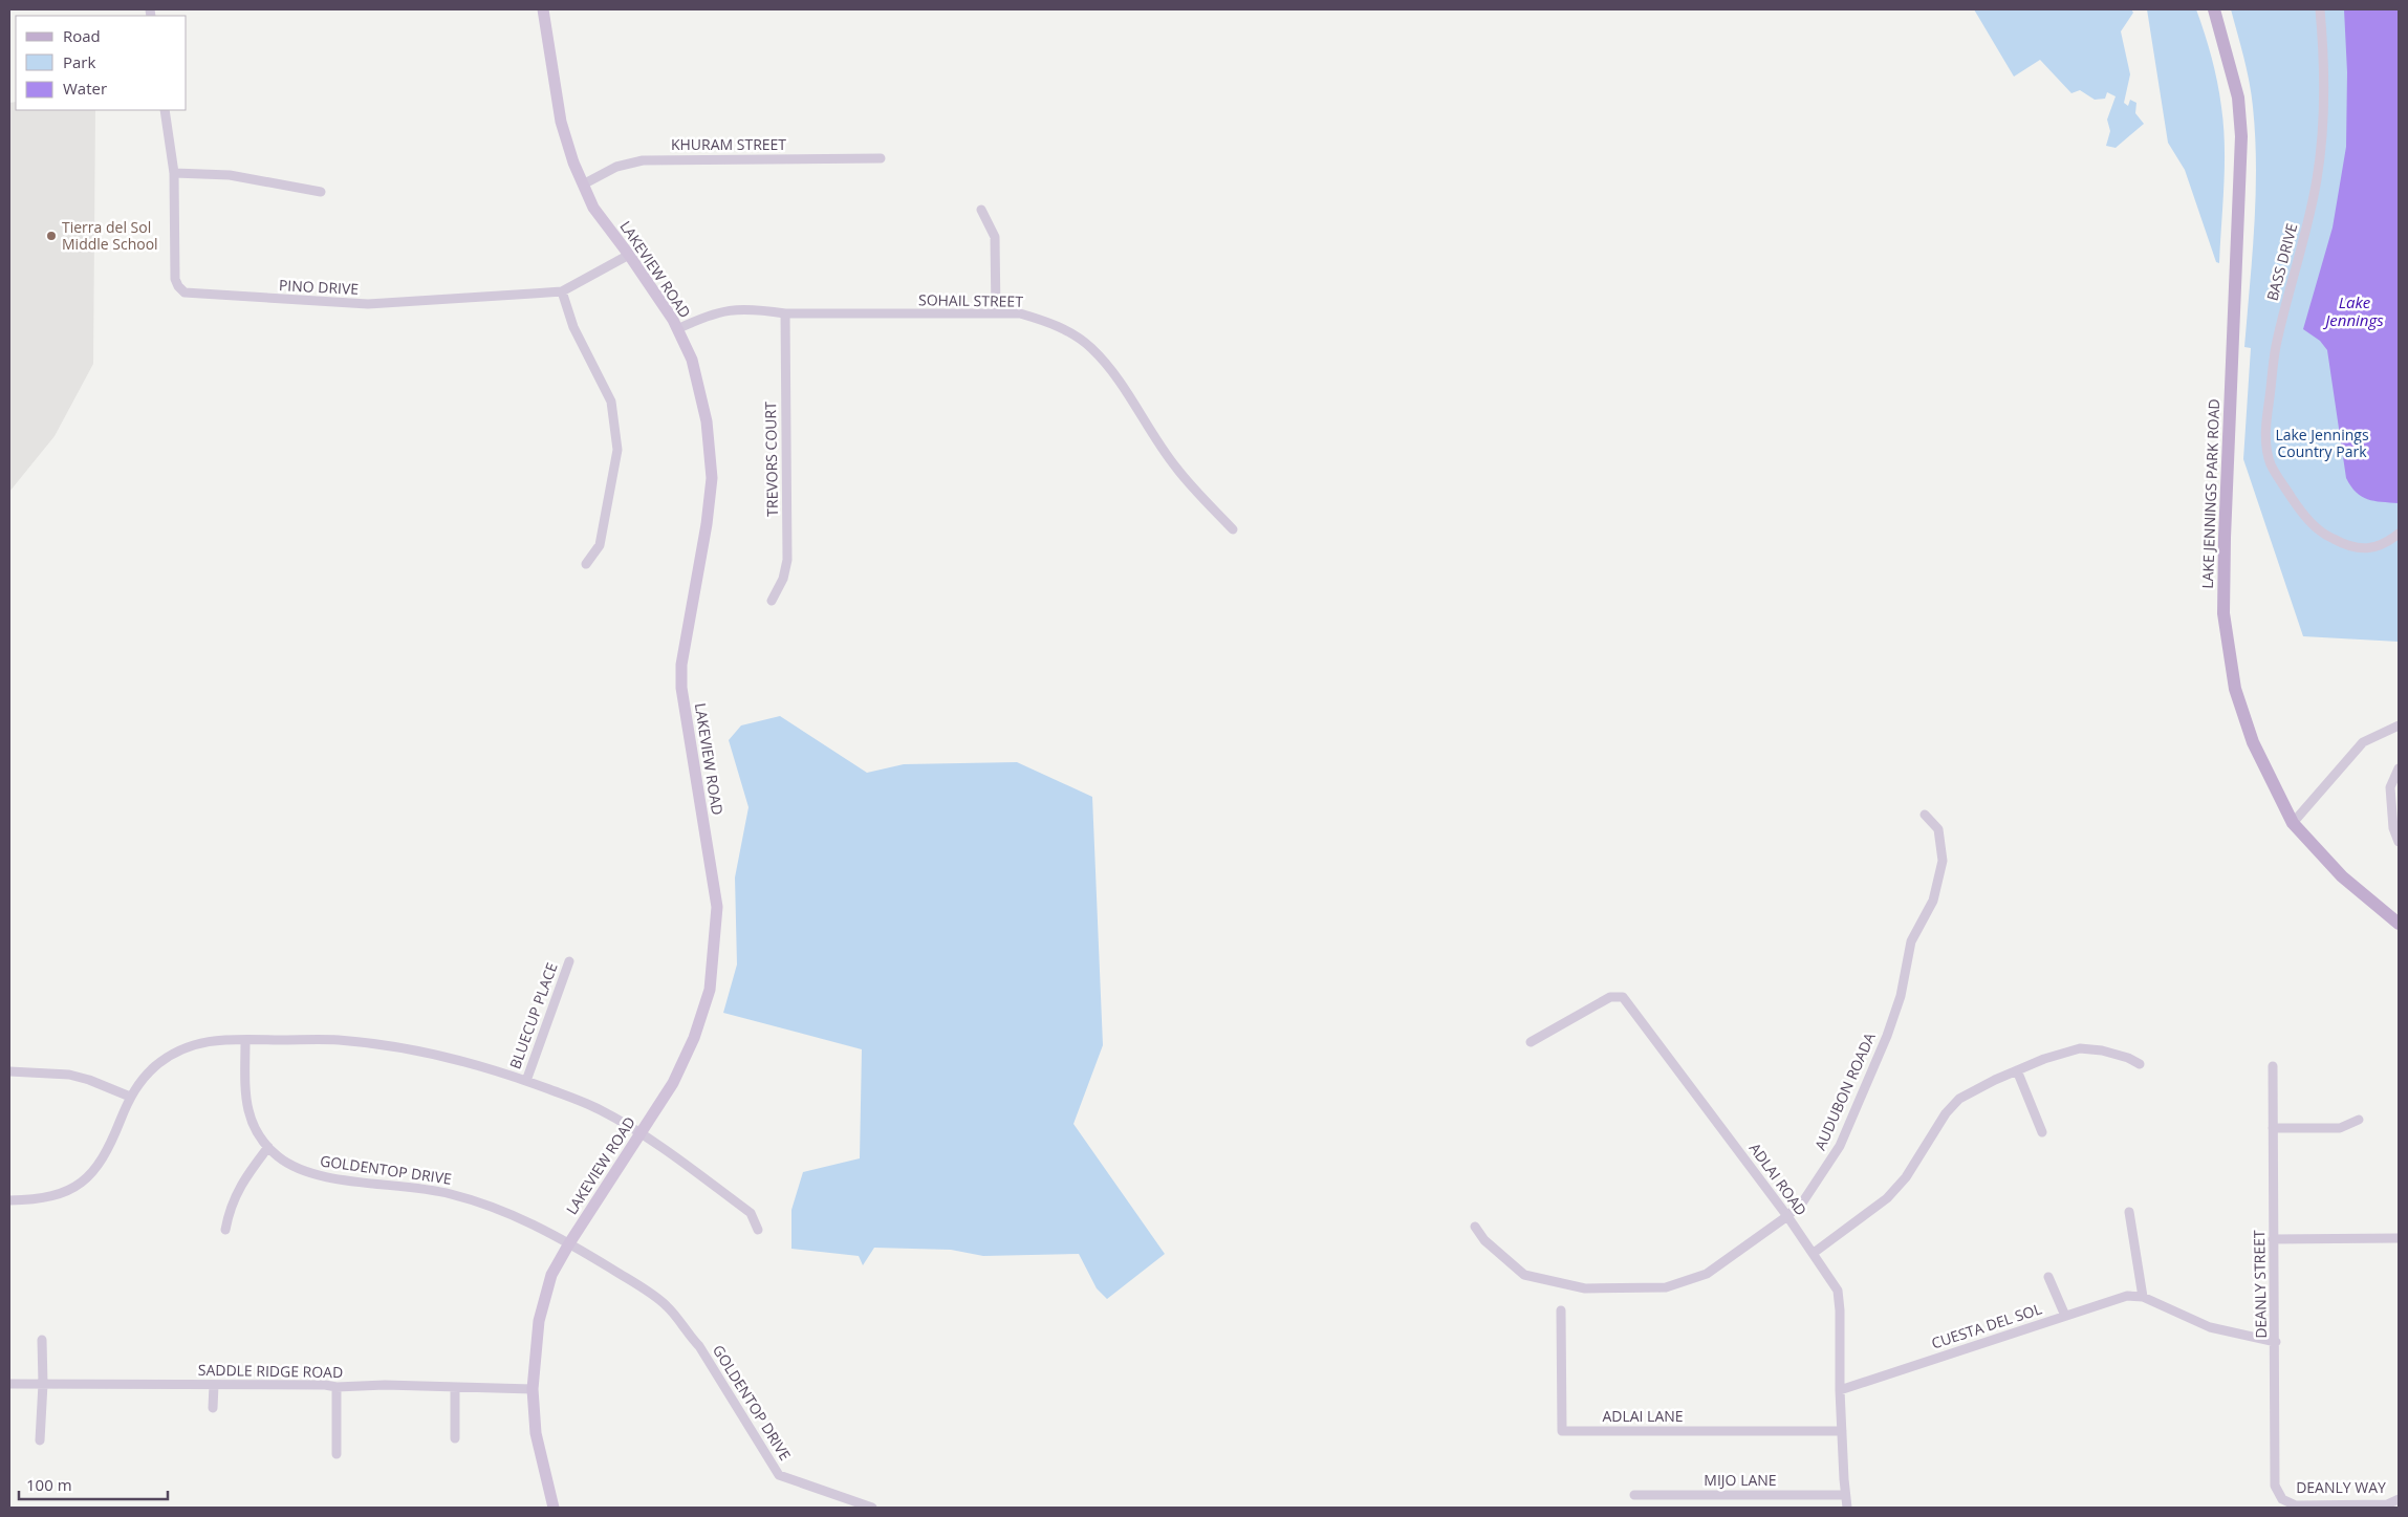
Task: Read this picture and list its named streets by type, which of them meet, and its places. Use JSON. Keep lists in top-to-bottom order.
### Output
{
  "streets": {
    "main road": ["LAKE JENNINGS PARK ROAD"],
    "street": [
      "KHURAM STREET",
      "BASS DRIVE",
      "LAKEVIEW ROAD",
      "PINO DRIVE",
      "SOHAIL STREET",
      "TREVORS COURT",
      "BLUECUP PLACE",
      "AUDUBON ROADA",
      "GOLDENTOP DRIVE",
      "ADLAI ROAD",
      "DEANLY STREET",
      "CUESTA DEL SOL",
      "SADDLE RIDGE ROAD",
      "ADLAI LANE",
      "MIJO LANE",
      "DEANLY WAY"
    ]
  },
  "crossings": [
    ["KHURAM STREET", "LAKEVIEW ROAD"],
    ["LAKEVIEW ROAD", "PINO DRIVE"],
    ["LAKEVIEW ROAD", "SOHAIL STREET"],
    ["LAKEVIEW ROAD", "GOLDENTOP DRIVE"],
    ["LAKEVIEW ROAD", "SADDLE RIDGE ROAD"],
    ["SOHAIL STREET", "TREVORS COURT"],
    ["AUDUBON ROADA", "ADLAI ROAD"],
    ["ADLAI ROAD", "CUESTA DEL SOL"],
    ["ADLAI ROAD", "ADLAI LANE"],
    ["ADLAI ROAD", "MIJO LANE"],
    ["DEANLY STREET", "CUESTA DEL SOL"],
    ["DEANLY STREET", "DEANLY WAY"]
  ],
  "water": ["Lake Jennings"],
  "parks": ["Lake Jennings Country Park"],
  "places": ["Tierra del Sol Middle School"],
  "legend": ["Road", "Park", "Water"],
  "scale_bar": "100 m"
}
